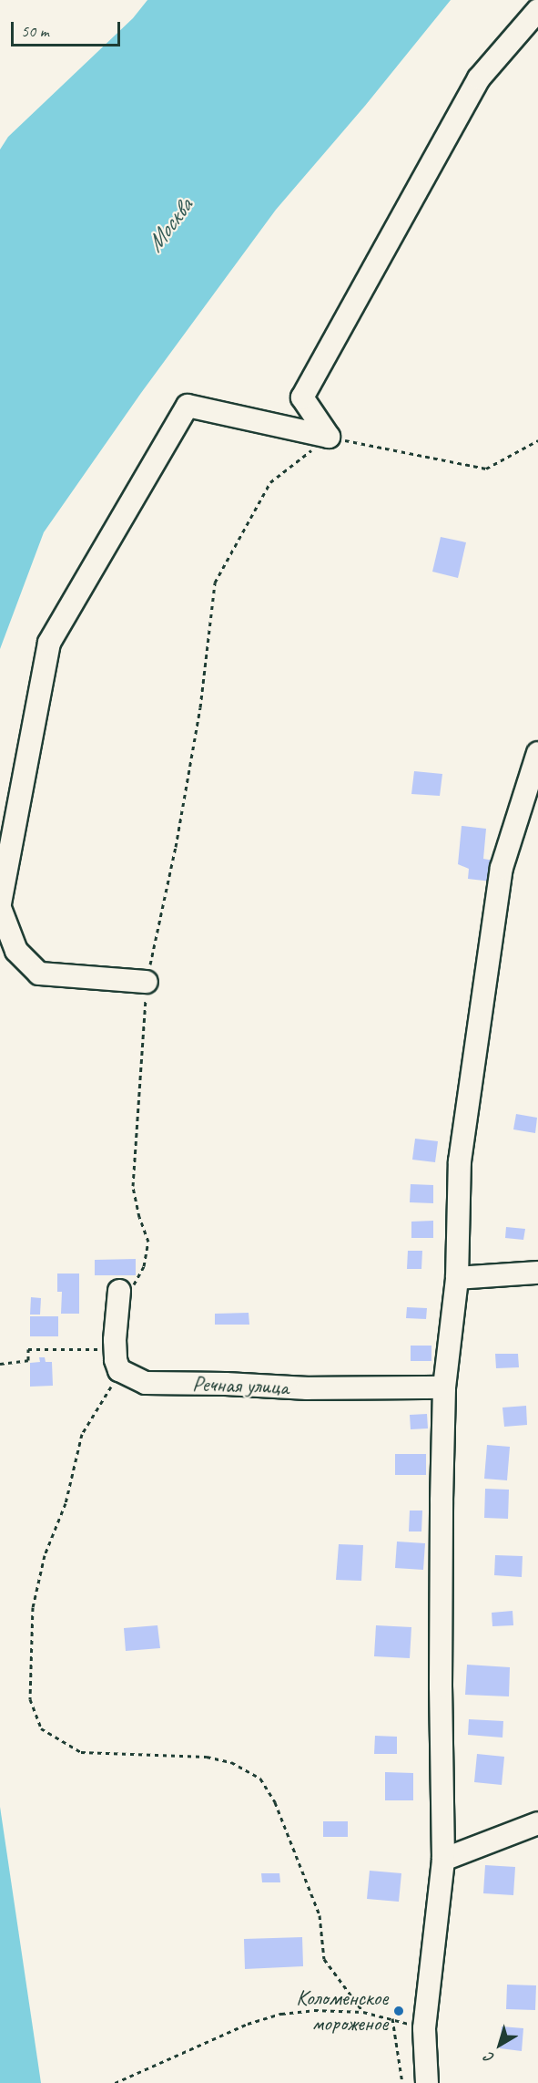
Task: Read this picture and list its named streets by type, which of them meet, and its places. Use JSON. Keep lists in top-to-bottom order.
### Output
{
  "streets": {
    "street": ["Речная улица"]
  },
  "water": ["Москва"],
  "places": ["Коломенское мороженое"],
  "scale_bar": "50 m",
  "north": "bottom left"
}
